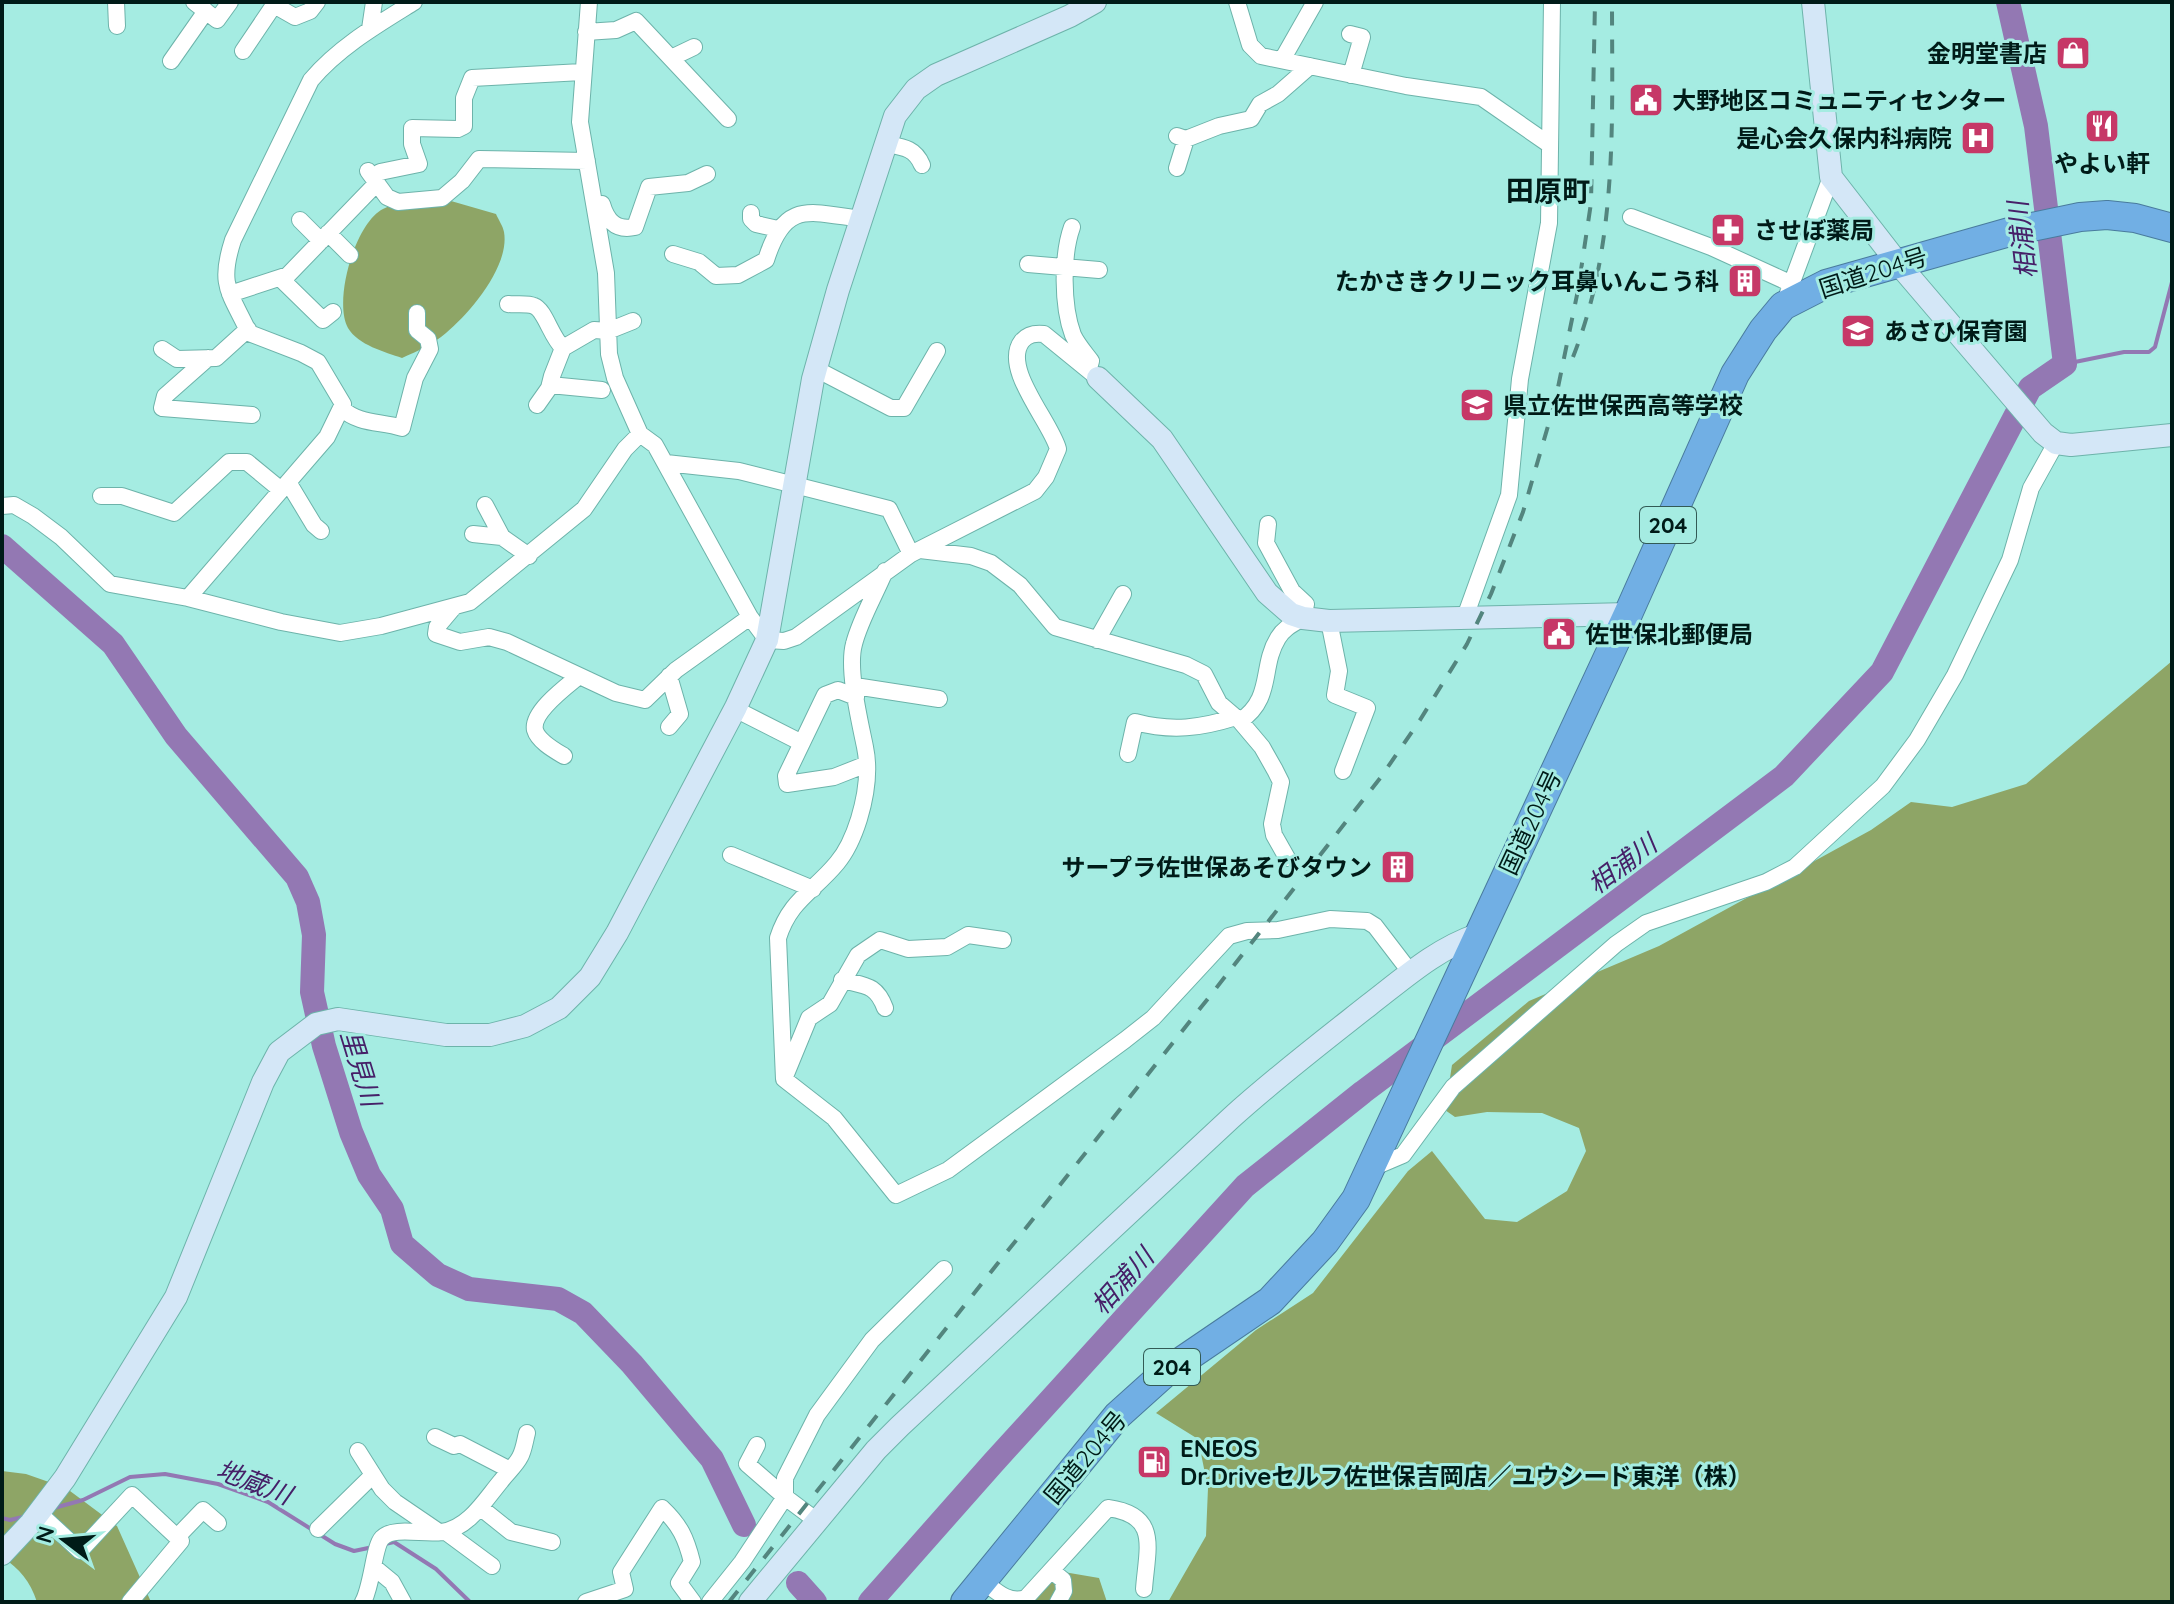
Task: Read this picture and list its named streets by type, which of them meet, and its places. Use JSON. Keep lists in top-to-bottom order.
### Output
{
  "streets": {
    "highway": ["国道204号", "204"]
  },
  "districts": ["田原町"],
  "water": ["相浦川", "里見川", "地蔵川"],
  "places": {
    "shop": ["金明堂書店"],
    "public building": ["大野地区コミュニティセンター", "佐世保北郵便局"],
    "restaurant": ["やよい軒"],
    "hospital": ["是心会久保内科病院"],
    "pharmacy": ["させぼ薬局"],
    "building": ["たかさきクリニック耳鼻いんこう科", "サープラ佐世保あそびタウン"],
    "school or university": ["あさひ保育園", "県立佐世保西高等学校"],
    "fuel station": ["ENEOS Dr.Driveセルフ佐世保吉岡店／ユウシード東洋（株）"]
  },
  "north": "left"
}
